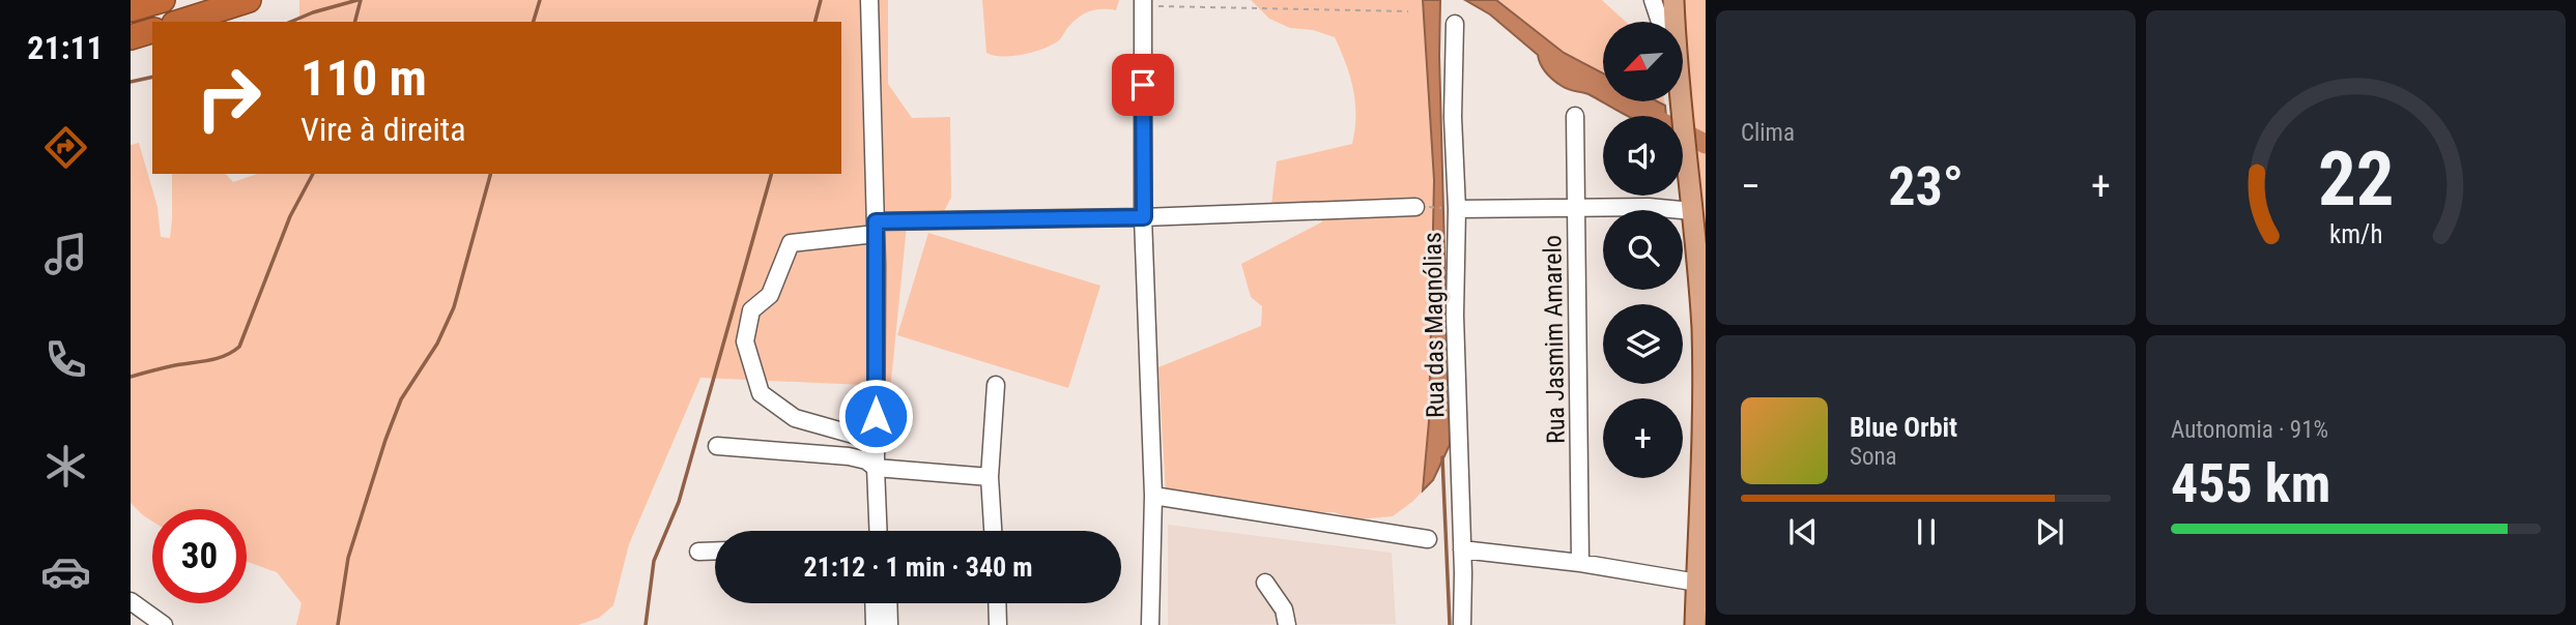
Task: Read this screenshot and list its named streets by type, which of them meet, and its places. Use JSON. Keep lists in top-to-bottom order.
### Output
{
  "streets": {
    "street": ["Rua das Magnólias", "Rua Jasmim Amarelo"]
  },
  "north": "bottom left",
  "page": {
    "tabs": "21:11",
    "tile": [
      "Clima",
      ["Autonomia · 91%", "455 km"]
    ],
    "map_buttons": "+",
    "turn": ["110 m", "Vire à direita"],
    "heat": ["−", "23°", "+"],
    "song": ["Blue Orbit", "Sona"],
    "limit": "30",
    "trip": "21:12 · 1 min · 340 m",
    "gauge": ["22", "km/h"]
  }
}
